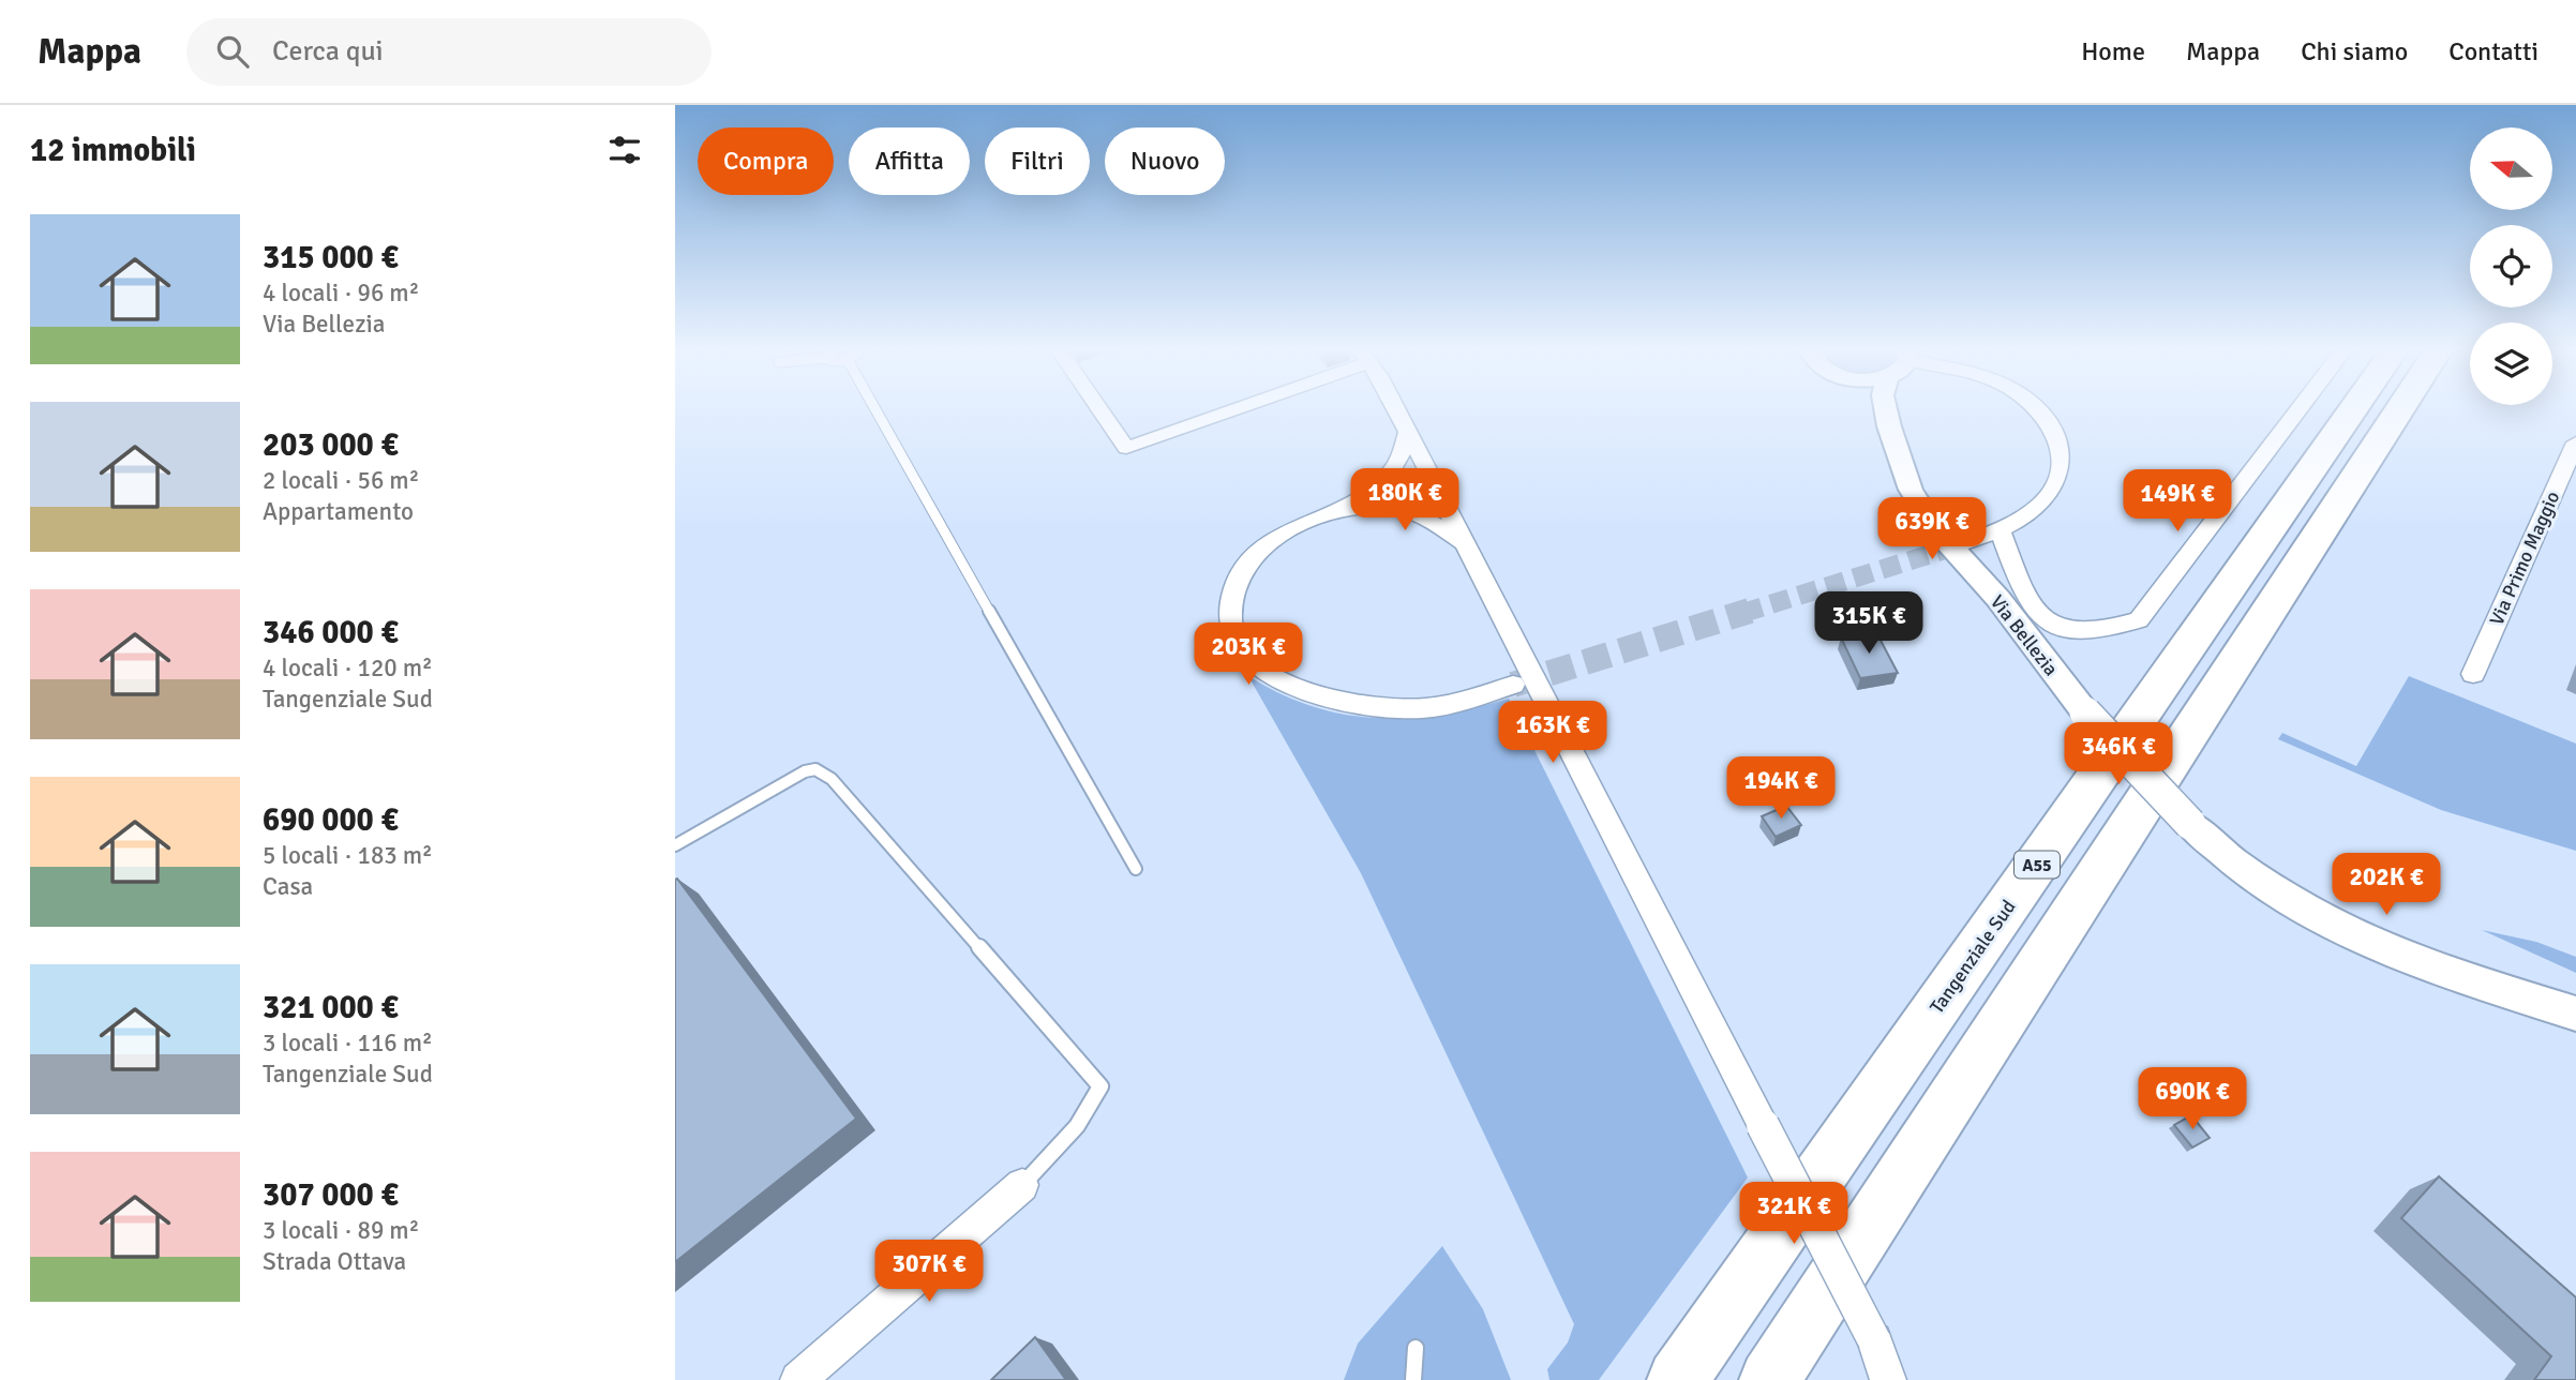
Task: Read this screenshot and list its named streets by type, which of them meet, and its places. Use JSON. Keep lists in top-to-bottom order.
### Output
{
  "streets": {
    "highway": ["A55", "Tangenziale Sud"],
    "street": ["Via Primo Maggio", "Via Bellezia"]
  },
  "north": "left",
  "page": {
    "header": "Mappa",
    "search": "Cerca qui",
    "nav": [
      "Home",
      "Mappa",
      "Chi siamo",
      "Contatti"
    ],
    "heading": "12 immobili",
    "chip": [
      "Compra",
      "Affitta",
      "Filtri",
      "Nuovo"
    ],
    "list": [
      {
        "name": "315 000 €",
        "note": "4 locali · 96 m² · Via Bellezia"
      },
      {
        "name": "203 000 €",
        "note": "2 locali · 56 m² · Appartamento"
      },
      {
        "name": "346 000 €",
        "note": "4 locali · 120 m² · Tangenziale Sud"
      },
      {
        "name": "690 000 €",
        "note": "5 locali · 183 m² · Casa"
      },
      {
        "name": "321 000 €",
        "note": "3 locali · 116 m² · Tangenziale Sud"
      },
      {
        "name": "307 000 €",
        "note": "3 locali · 89 m² · Strada Ottava"
      }
    ],
    "price": [
      "180K €",
      "149K €",
      "639K €",
      "315K €",
      "203K €",
      "163K €",
      "346K €",
      "194K €",
      "202K €",
      "690K €",
      "321K €",
      "307K €"
    ]
  }
}
